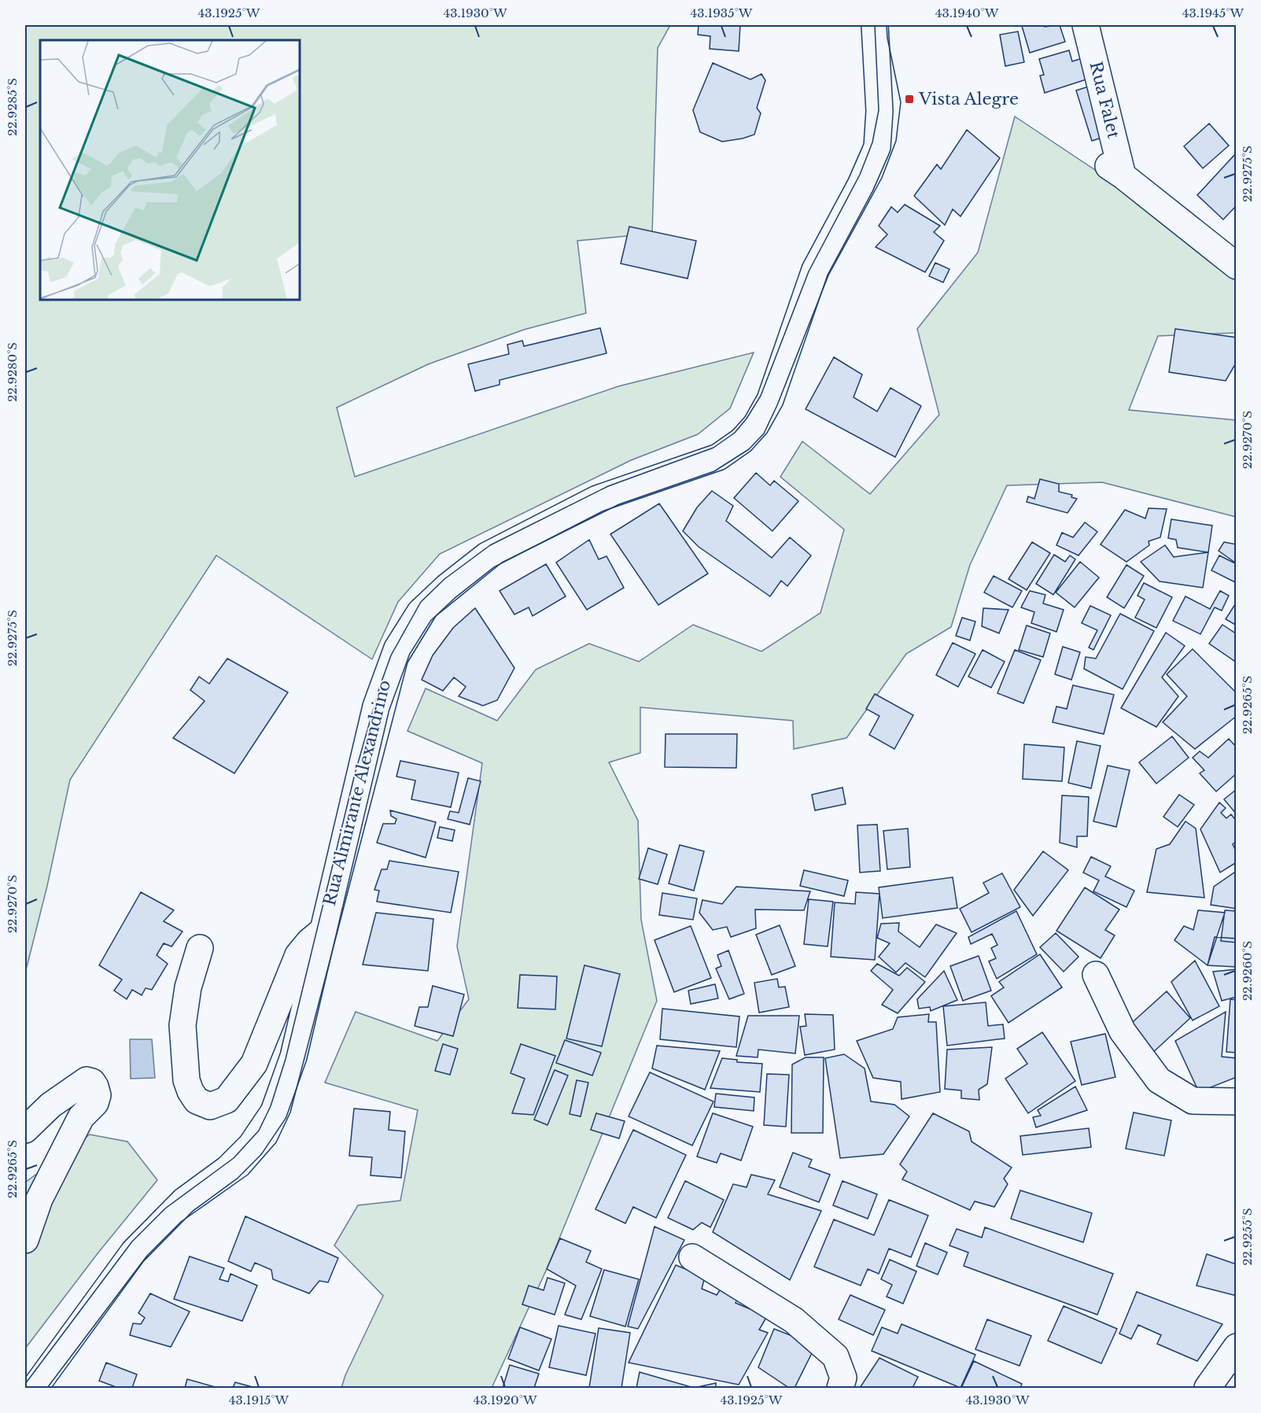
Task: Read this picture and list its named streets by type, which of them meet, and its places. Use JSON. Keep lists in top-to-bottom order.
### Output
{
  "streets": {
    "street": ["Rua Falet", "Rua Almirante Alexandrino"]
  },
  "places": {
    "transit": ["Vista Alegre"]
  },
  "coordinates": [
    "43.1925°W",
    "43.1930°W",
    "43.1935°W",
    "43.1940°W",
    "43.1945°W",
    "22.9285°S",
    "22.9275°S",
    "22.9280°S",
    "22.9270°S",
    "22.9265°S",
    "22.9260°S",
    "22.9255°S",
    "43.1915°W",
    "43.1920°W"
  ]
}
